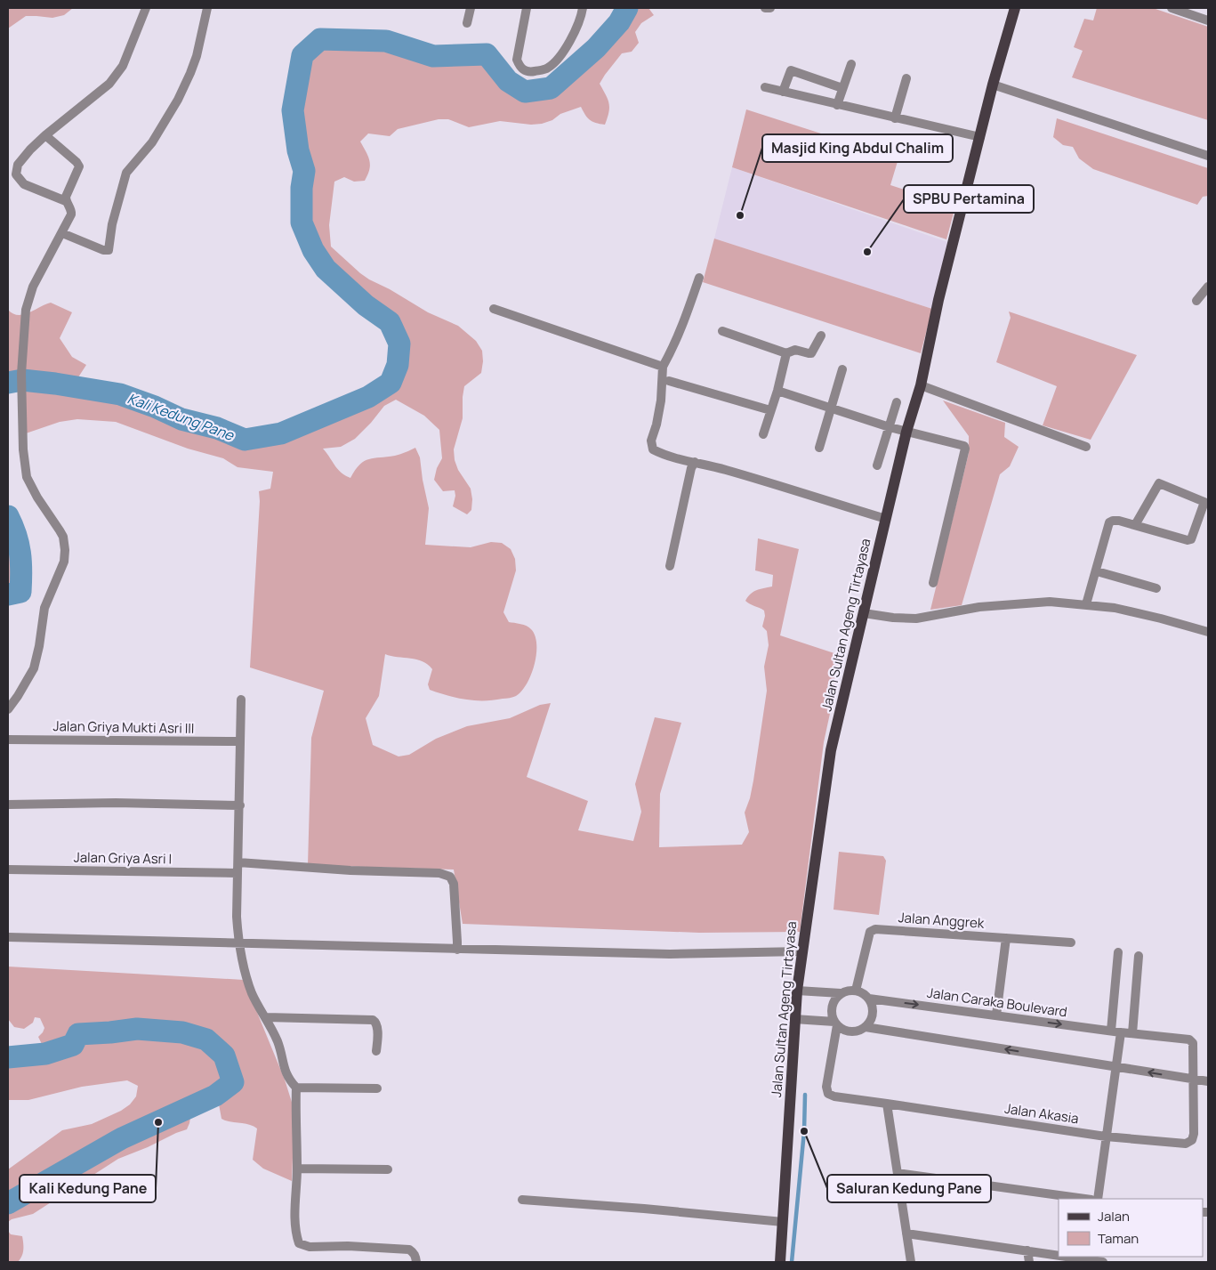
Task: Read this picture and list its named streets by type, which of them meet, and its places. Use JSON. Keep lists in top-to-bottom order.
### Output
{
  "streets": {
    "main road": ["Jalan Sultan Ageng Tirtayasa"],
    "street": [
      "Jalan Griya Mukti Asri III",
      "Jalan Griya Asri I",
      "Jalan Anggrek",
      "Jalan Caraka Boulevard",
      "Jalan Akasia"
    ]
  },
  "crossings": [
    ["Jalan Anggrek", "Jalan Caraka Boulevard"],
    ["Jalan Anggrek", "Jalan Akasia"],
    ["Jalan Caraka Boulevard", "Jalan Akasia"]
  ],
  "water": ["Kali Kedung Pane"],
  "places": [
    "Masjid King Abdul Chalim",
    "SPBU Pertamina",
    "Kali Kedung Pane",
    "Saluran Kedung Pane"
  ],
  "legend": ["Jalan", "Taman"]
}
